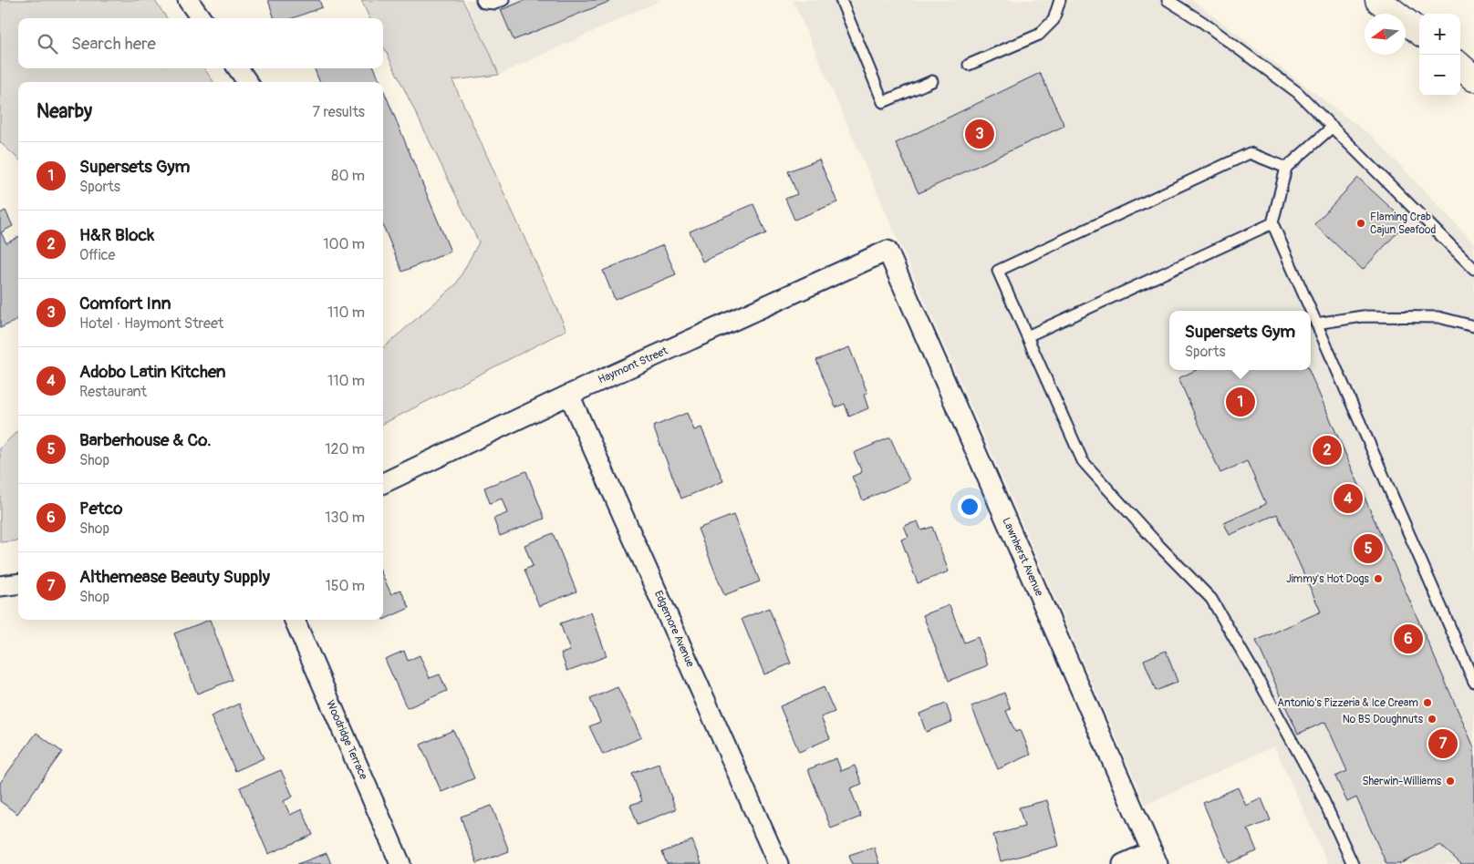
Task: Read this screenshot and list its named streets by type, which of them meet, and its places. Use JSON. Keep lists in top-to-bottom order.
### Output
{
  "streets": {
    "street": [
      "Haymont Street",
      "Lawnherst Avenue",
      "Edgemore Avenue",
      "Woodridge Terrace"
    ]
  },
  "crossings": [
    ["Haymont Street", "Lawnherst Avenue"],
    ["Haymont Street", "Edgemore Avenue"]
  ],
  "places": [
    "Flaming Crab Cajun Seafood",
    "Jimmy's Hot Dogs",
    "Antonio's Pizzeria & Ice Cream",
    "No BS Doughnuts",
    "Sherwin-Williams"
  ],
  "north": "left",
  "page": {
    "map_buttons": ["+", "−"],
    "search": "Search here",
    "heading": ["Nearby", "7 results"],
    "pins": [
      "3",
      "1",
      "2",
      "4",
      "5",
      "6",
      "7"
    ],
    "list": [
      {
        "mark": "1",
        "name": "Supersets Gym",
        "note": "Sports",
        "value": "80 m"
      },
      {
        "mark": "2",
        "name": "H&R Block",
        "note": "Office",
        "value": "100 m"
      },
      {
        "mark": "3",
        "name": "Comfort Inn",
        "note": "Hotel · Haymont Street",
        "value": "110 m"
      },
      {
        "mark": "4",
        "name": "Adobo Latin Kitchen",
        "note": "Restaurant",
        "value": "110 m"
      },
      {
        "mark": "5",
        "name": "Barberhouse & Co.",
        "note": "Shop",
        "value": "120 m"
      },
      {
        "mark": "6",
        "name": "Petco",
        "note": "Shop",
        "value": "130 m"
      },
      {
        "mark": "7",
        "name": "Althemease Beauty Supply",
        "note": "Shop",
        "value": "150 m"
      }
    ],
    "popup": ["Supersets Gym", "Sports"]
  }
}
